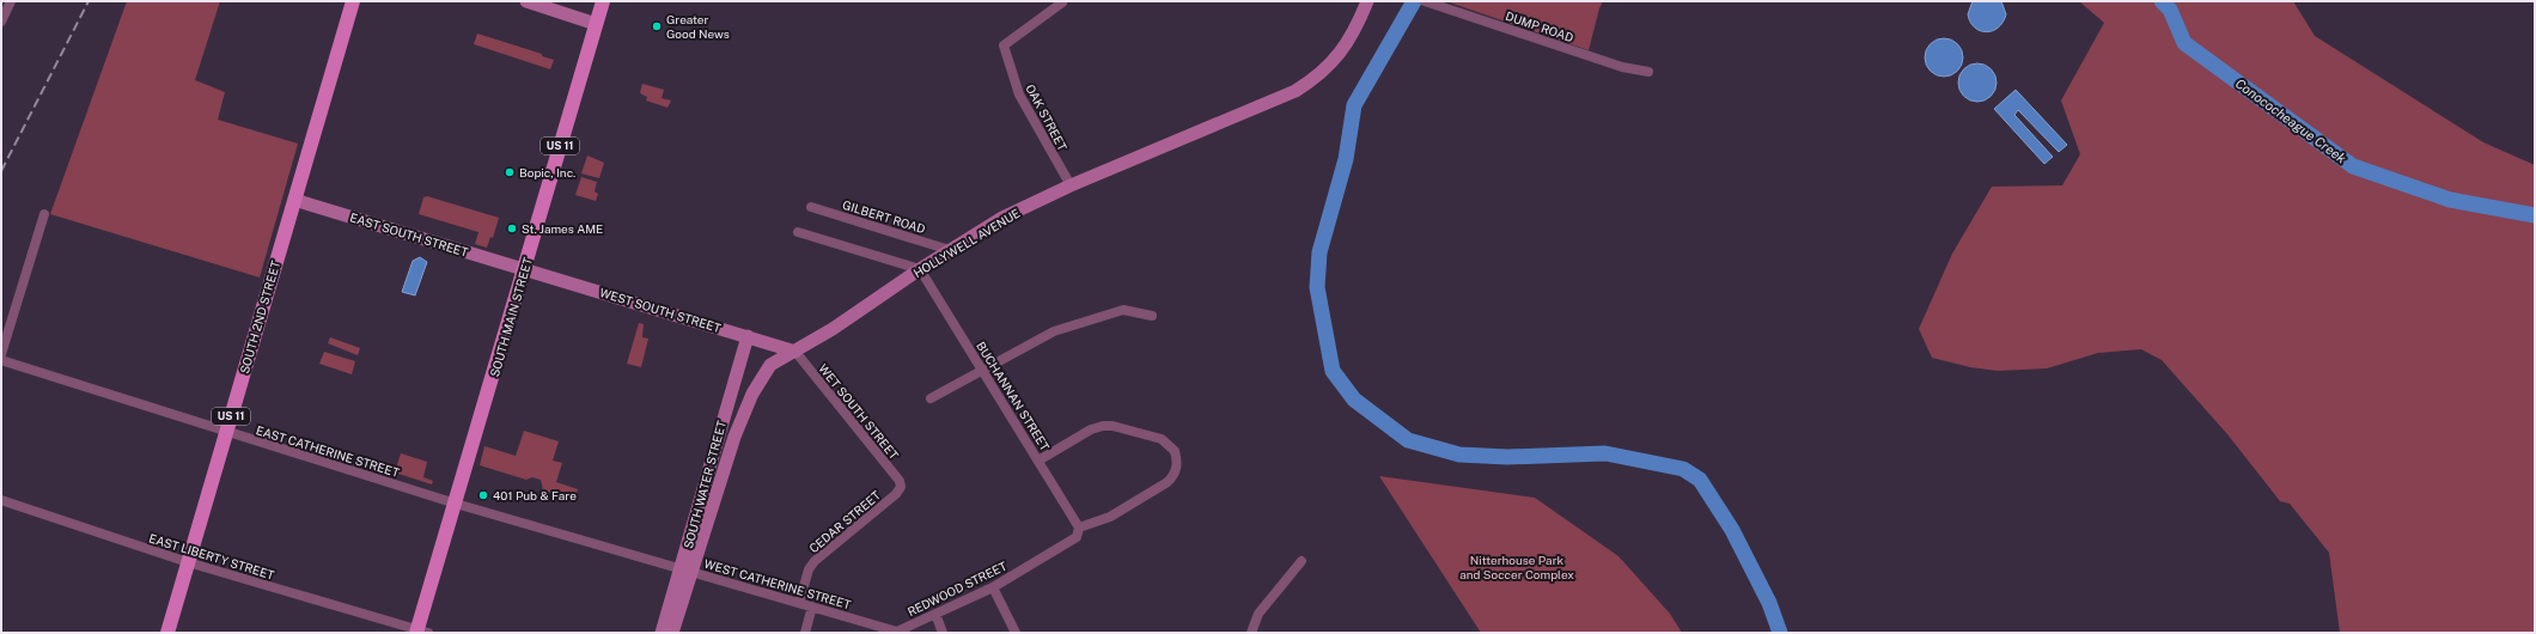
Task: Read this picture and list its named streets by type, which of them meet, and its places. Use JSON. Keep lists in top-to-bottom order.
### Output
{
  "streets": {
    "main road": ["US 11", "SOUTH 2ND STREET", "SOUTH MAIN STREET"],
    "street": [
      "DUMP ROAD",
      "OAK STREET",
      "GILBERT ROAD",
      "EAST SOUTH STREET",
      "HOLLYWELL AVENUE",
      "WEST SOUTH STREET",
      "BUCHANNAN STREET",
      "WET SOUTH STREET",
      "EAST CATHERINE STREET",
      "SOUTH WATER STREET",
      "CEDAR STREET",
      "EAST LIBERTY STREET",
      "WEST CATHERINE STREET",
      "REDWOOD STREET"
    ]
  },
  "crossings": [
    ["OAK STREET", "HOLLYWELL AVENUE"],
    ["GILBERT ROAD", "HOLLYWELL AVENUE"],
    ["EAST SOUTH STREET", "WEST SOUTH STREET"],
    ["EAST SOUTH STREET", "SOUTH 2ND STREET"],
    ["EAST SOUTH STREET", "SOUTH MAIN STREET"],
    ["HOLLYWELL AVENUE", "WEST SOUTH STREET"],
    ["HOLLYWELL AVENUE", "BUCHANNAN STREET"],
    ["HOLLYWELL AVENUE", "WET SOUTH STREET"],
    ["HOLLYWELL AVENUE", "SOUTH WATER STREET"],
    ["HOLLYWELL AVENUE", "WEST CATHERINE STREET"],
    ["WEST SOUTH STREET", "SOUTH MAIN STREET"],
    ["WEST SOUTH STREET", "WET SOUTH STREET"],
    ["WEST SOUTH STREET", "SOUTH WATER STREET"],
    ["SOUTH 2ND STREET", "EAST CATHERINE STREET"],
    ["SOUTH 2ND STREET", "EAST LIBERTY STREET"],
    ["SOUTH MAIN STREET", "EAST CATHERINE STREET"],
    ["SOUTH MAIN STREET", "EAST LIBERTY STREET"],
    ["SOUTH MAIN STREET", "WEST CATHERINE STREET"],
    ["BUCHANNAN STREET", "REDWOOD STREET"],
    ["WET SOUTH STREET", "CEDAR STREET"],
    ["EAST CATHERINE STREET", "WEST CATHERINE STREET"],
    ["SOUTH WATER STREET", "WEST CATHERINE STREET"],
    ["CEDAR STREET", "WEST CATHERINE STREET"],
    ["WEST CATHERINE STREET", "REDWOOD STREET"]
  ],
  "water": ["Conococheague Creek"],
  "parks": ["Nitterhouse Park and Soccer Complex"],
  "places": [
    "Greater Good News",
    "Bopic, Inc.",
    "St. James AME",
    "401 Pub & Fare"
  ]
}
